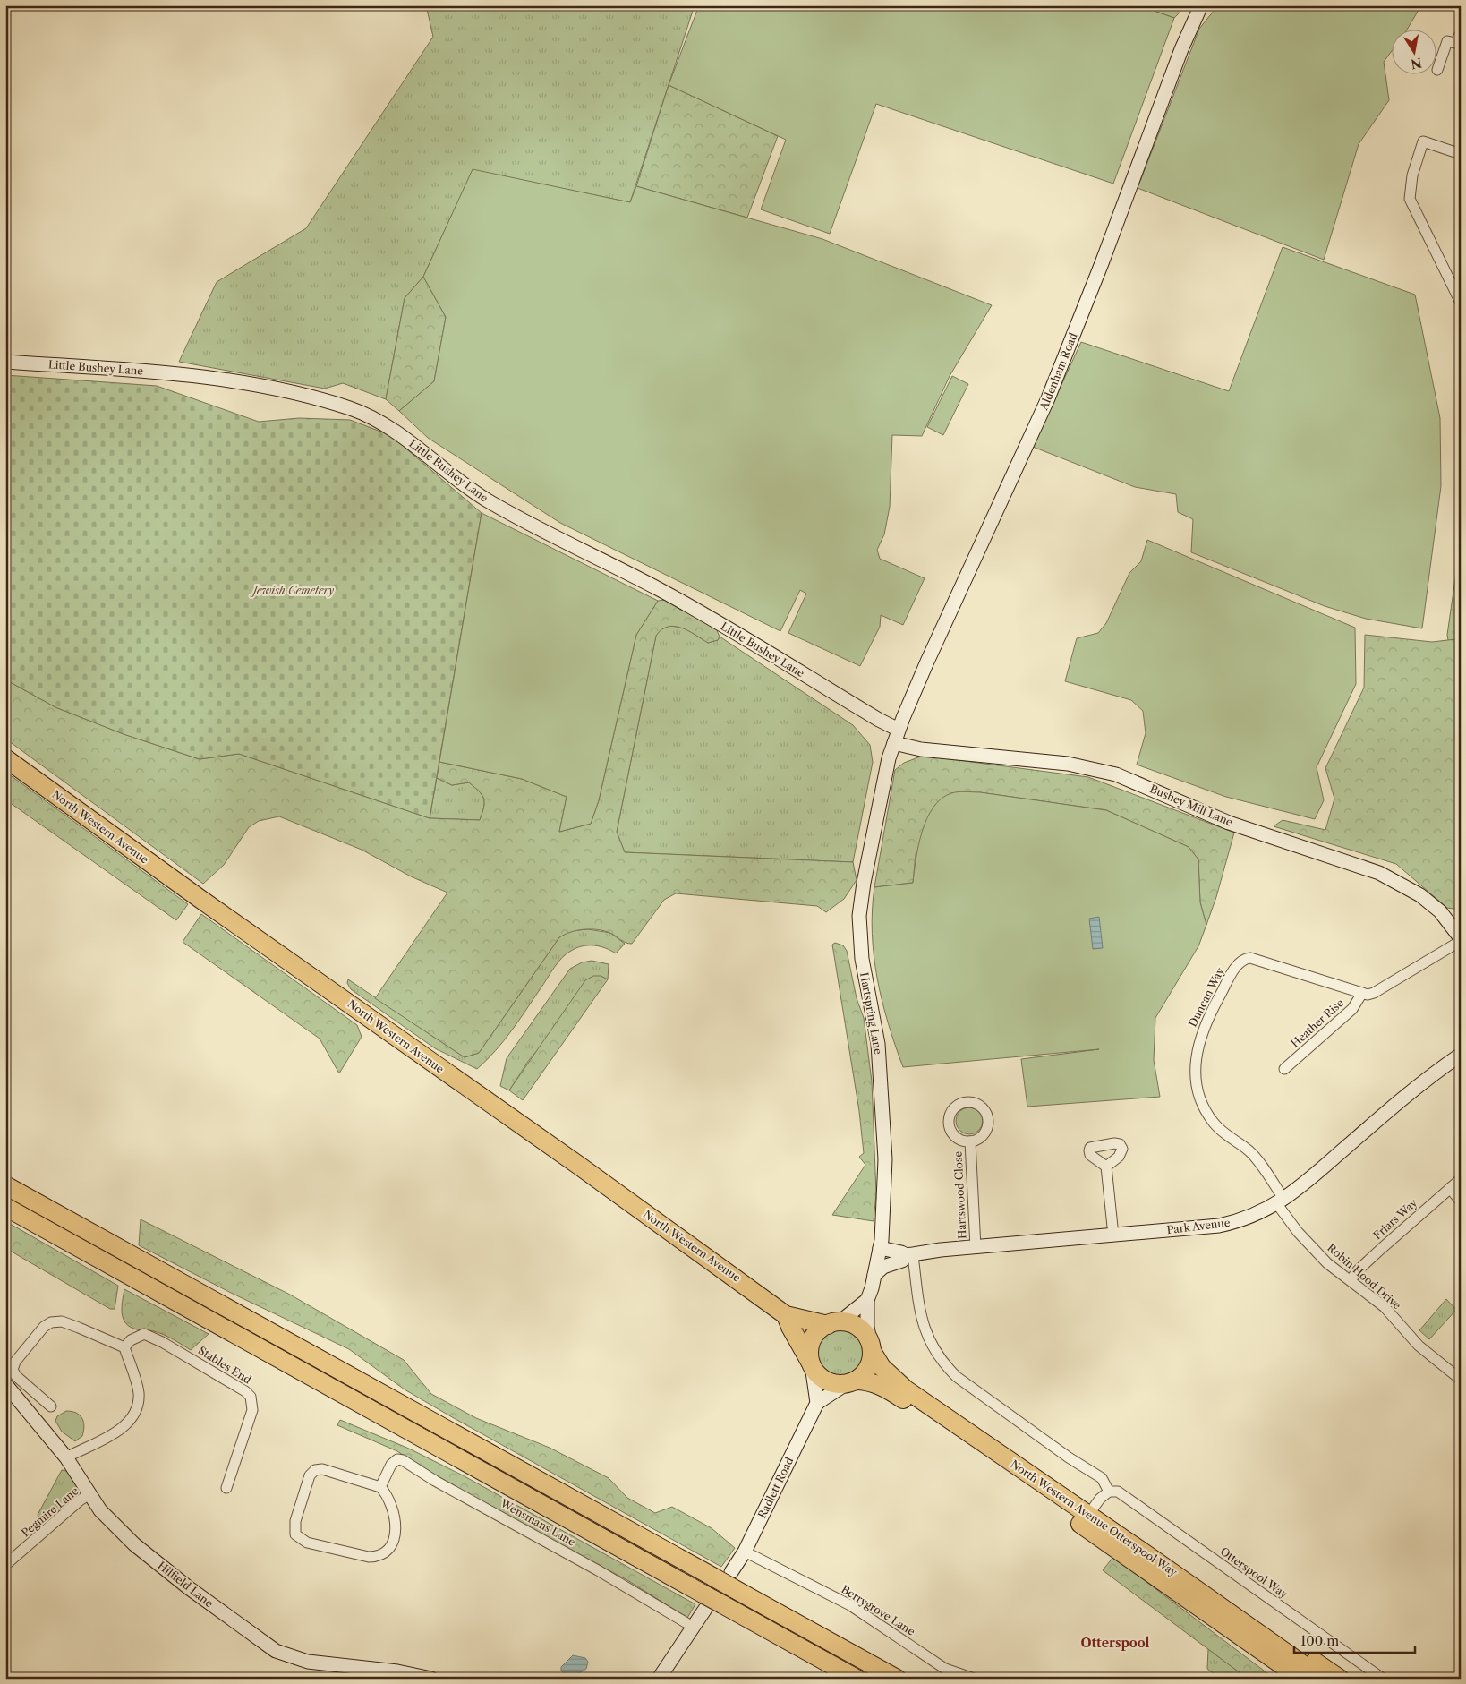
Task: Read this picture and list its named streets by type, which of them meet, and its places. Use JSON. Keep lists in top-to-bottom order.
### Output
{
  "streets": {
    "highway": ["North Western Avenue", "North Western Avenue Otterspool Way"],
    "street": [
      "Little Bushey Lane",
      "Aldenham Road",
      "Bushey Mill Lane",
      "Duncan Way",
      "Hartspring Lane",
      "Heather Rise",
      "Hartswood Close",
      "Friars Way",
      "Park Avenue",
      "Robin Hood Drive",
      "Stables End",
      "Radlett Road",
      "Pegmire Lane",
      "Wensmans Lane",
      "Otterspool Way",
      "Hilfield Lane",
      "Berrygrove Lane"
    ]
  },
  "crossings": [
    ["Little Bushey Lane", "Aldenham Road"],
    ["Little Bushey Lane", "Hartspring Lane"],
    ["Aldenham Road", "Hartspring Lane"],
    ["Bushey Mill Lane", "Duncan Way"],
    ["Bushey Mill Lane", "Hartspring Lane"],
    ["North Western Avenue", "Hartspring Lane"],
    ["North Western Avenue", "North Western Avenue Otterspool Way"],
    ["Duncan Way", "Heather Rise"],
    ["Duncan Way", "Park Avenue"],
    ["Duncan Way", "Robin Hood Drive"],
    ["Hartspring Lane", "Park Avenue"],
    ["Hartspring Lane", "North Western Avenue Otterspool Way"],
    ["Hartswood Close", "Park Avenue"],
    ["Friars Way", "Robin Hood Drive"],
    ["Park Avenue", "Robin Hood Drive"],
    ["Park Avenue", "Otterspool Way"],
    ["Radlett Road", "Berrygrove Lane"],
    ["Pegmire Lane", "Hilfield Lane"]
  ],
  "districts": ["Otterspool"],
  "parks": ["Jewish Cemetery"],
  "scale_bar": "100 m",
  "north": "bottom"
}
